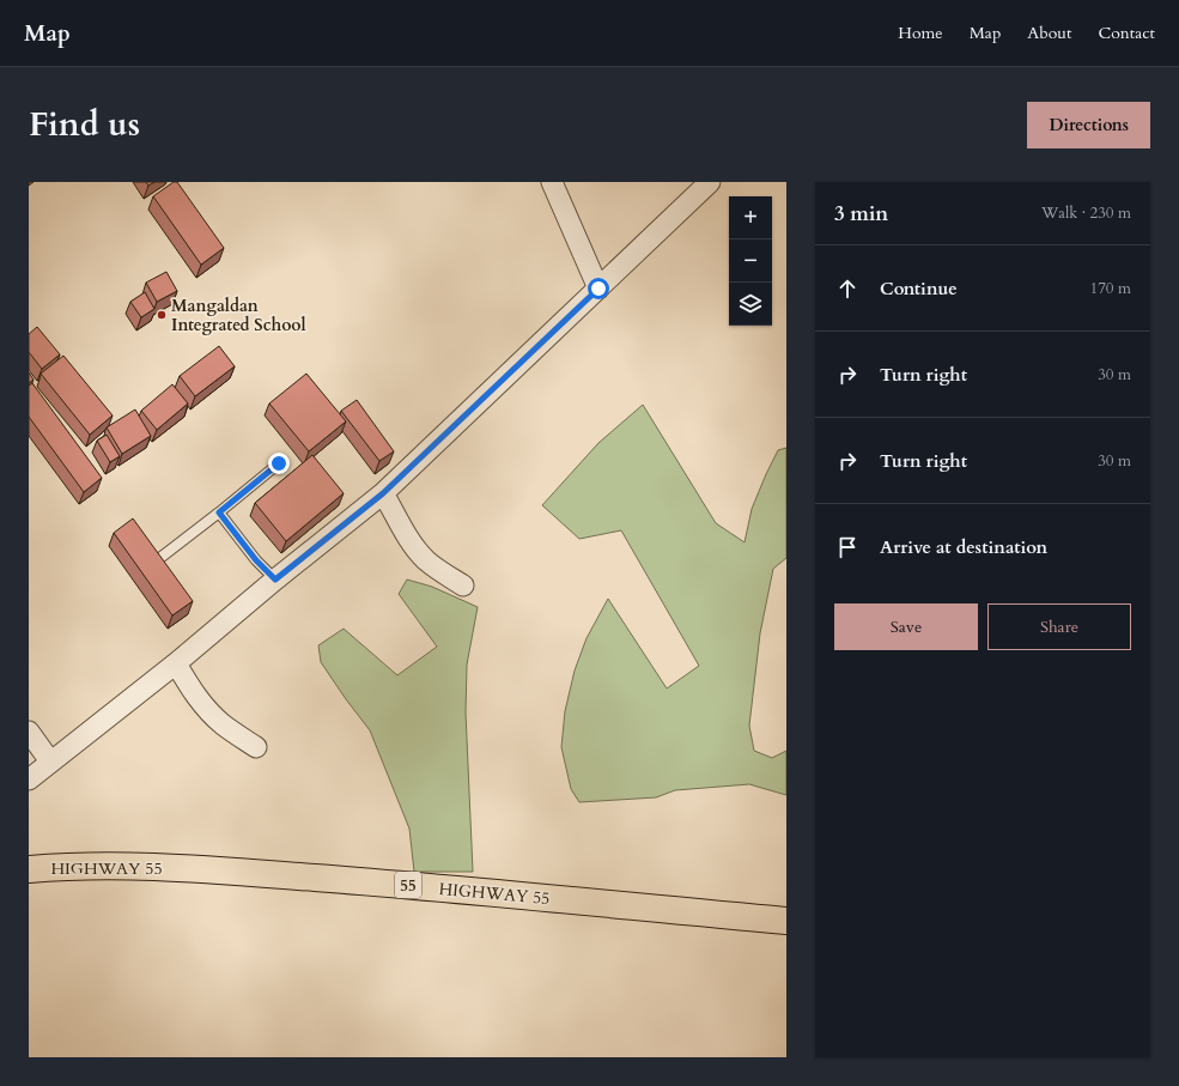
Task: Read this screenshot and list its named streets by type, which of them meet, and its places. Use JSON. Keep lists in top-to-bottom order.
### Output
{
  "streets": {
    "highway": ["HIGHWAY 55", "55"]
  },
  "places": ["Mangaldan Integrated School"],
  "page": {
    "header": "Map",
    "nav": [
      "Home",
      "Map",
      "About",
      "Contact"
    ],
    "title": "Find us",
    "buttons": [
      "Directions",
      ["Save", "Share"]
    ],
    "heading": ["3 min", "Walk · 230 m"],
    "map_buttons": ["+", "−"],
    "list": [
      ["Continue", "170 m"],
      ["Turn right", "30 m"],
      ["Turn right", "30 m"],
      "Arrive at destination"
    ]
  }
}
